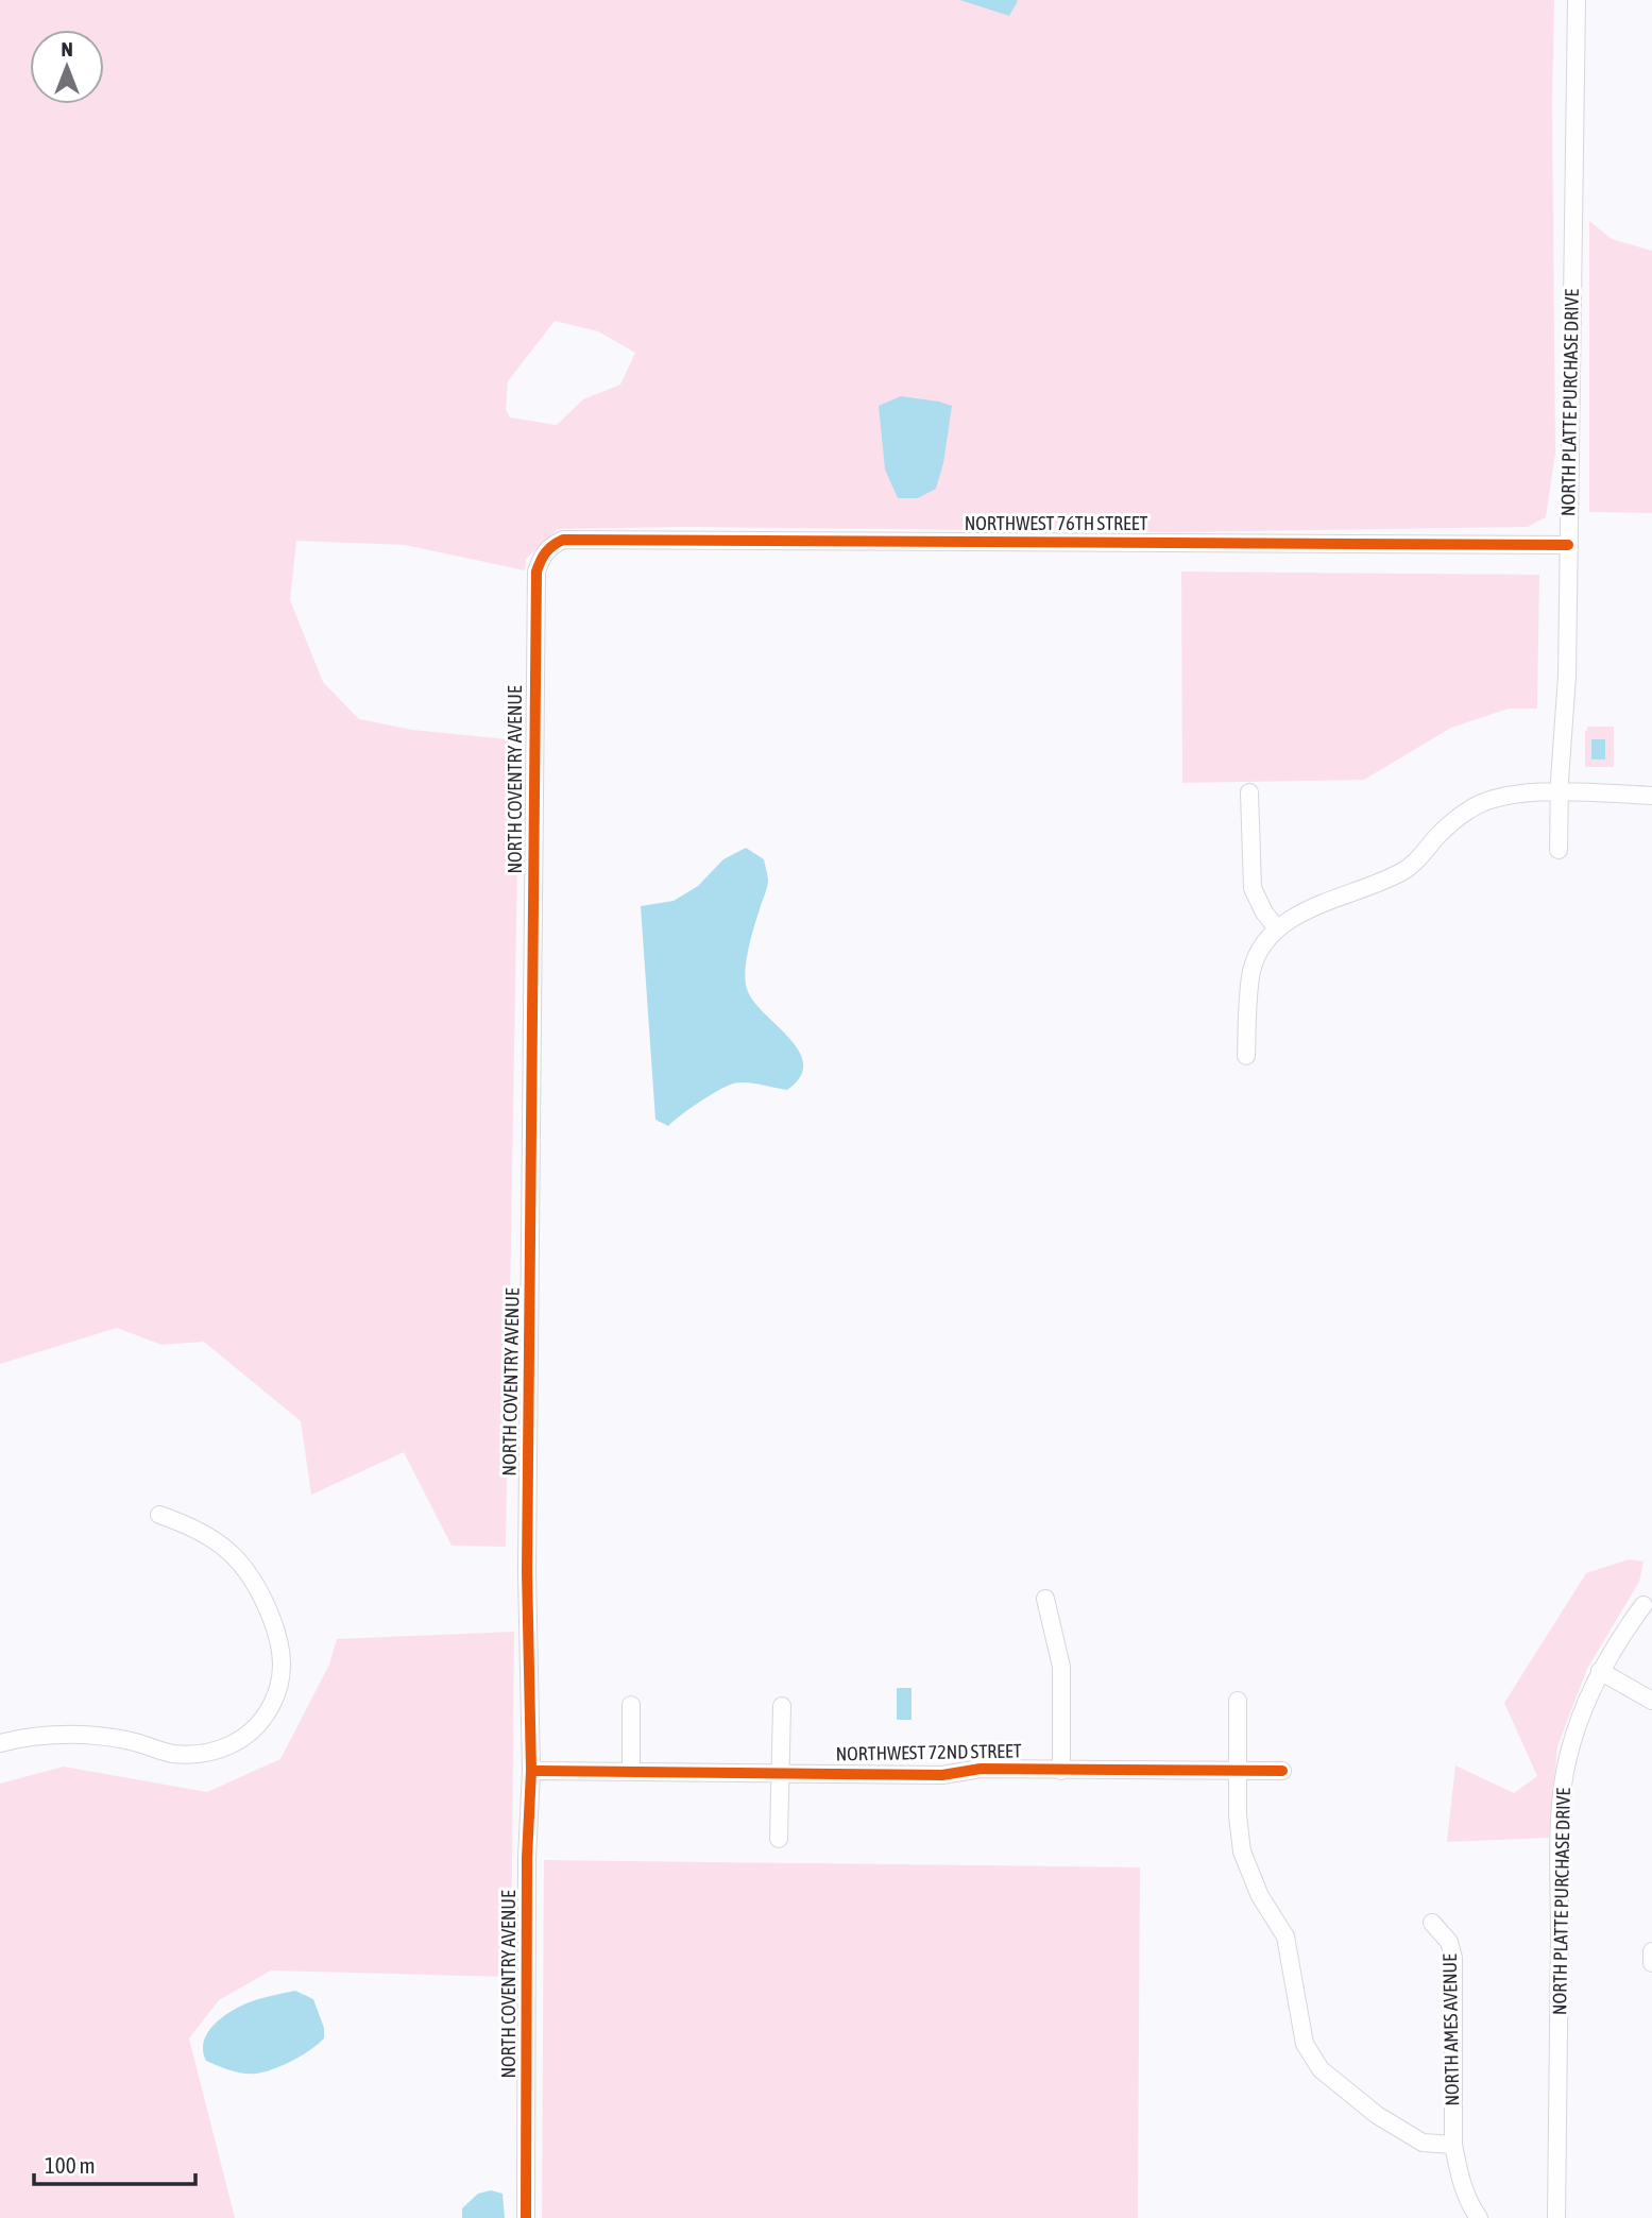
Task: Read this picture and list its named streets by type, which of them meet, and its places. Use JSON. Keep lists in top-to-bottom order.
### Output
{
  "streets": {
    "street": [
      "NORTH PLATTE PURCHASE DRIVE",
      "NORTHWEST 76TH STREET",
      "NORTH COVENTRY AVENUE",
      "NORTHWEST 72ND STREET",
      "NORTH AMES AVENUE"
    ]
  },
  "crossings": [
    ["NORTH PLATTE PURCHASE DRIVE", "NORTHWEST 76TH STREET"],
    ["NORTHWEST 76TH STREET", "NORTH COVENTRY AVENUE"],
    ["NORTH COVENTRY AVENUE", "NORTHWEST 72ND STREET"]
  ],
  "scale_bar": "100 m",
  "north": "top"
}
